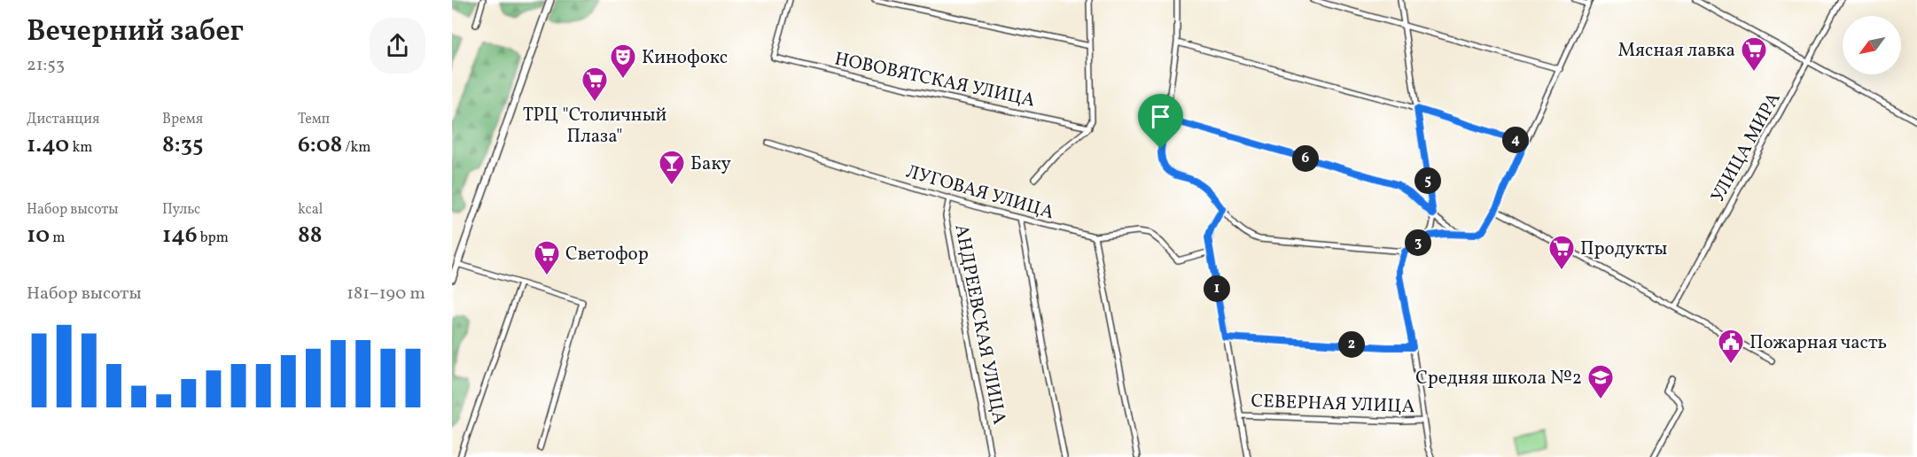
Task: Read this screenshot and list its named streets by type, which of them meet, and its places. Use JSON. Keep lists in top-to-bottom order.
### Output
{
  "streets": {
    "street": [
      "НОВОВЯТСКАЯ УЛИЦА",
      "УЛИЦА МИРА",
      "ЛУГОВАЯ УЛИЦА",
      "АНДРЕЕВСКАЯ УЛИЦА",
      "СЕВЕРНАЯ УЛИЦА"
    ]
  },
  "crossings": [
    ["ЛУГОВАЯ УЛИЦА", "АНДРЕЕВСКАЯ УЛИЦА"]
  ],
  "places": {
    "supermarket": [
      "Мясная лавка",
      "ТРЦ \"Столичный Плаза\"",
      "Продукты",
      "Светофор"
    ],
    "theatre": ["Кинофокс"],
    "bar": ["Баку"],
    "public building": ["Пожарная часть"],
    "school or university": ["Средняя школа №2"]
  },
  "north": "bottom left",
  "page": {
    "heading": ["Вечерний забег", "21:53"],
    "stats": [
      ["Дистанция", "1.40 km"],
      ["Время", "8:35"],
      ["Темп", "6:08 /km"],
      ["Набор высоты", "10 m"],
      ["Пульс", "146 bpm"],
      ["kcal", "88"]
    ],
    "pins": [
      "4",
      "6",
      "5",
      "3",
      "1",
      "2"
    ],
    "chart": ["Набор высоты", "181–190 m"]
  }
}
